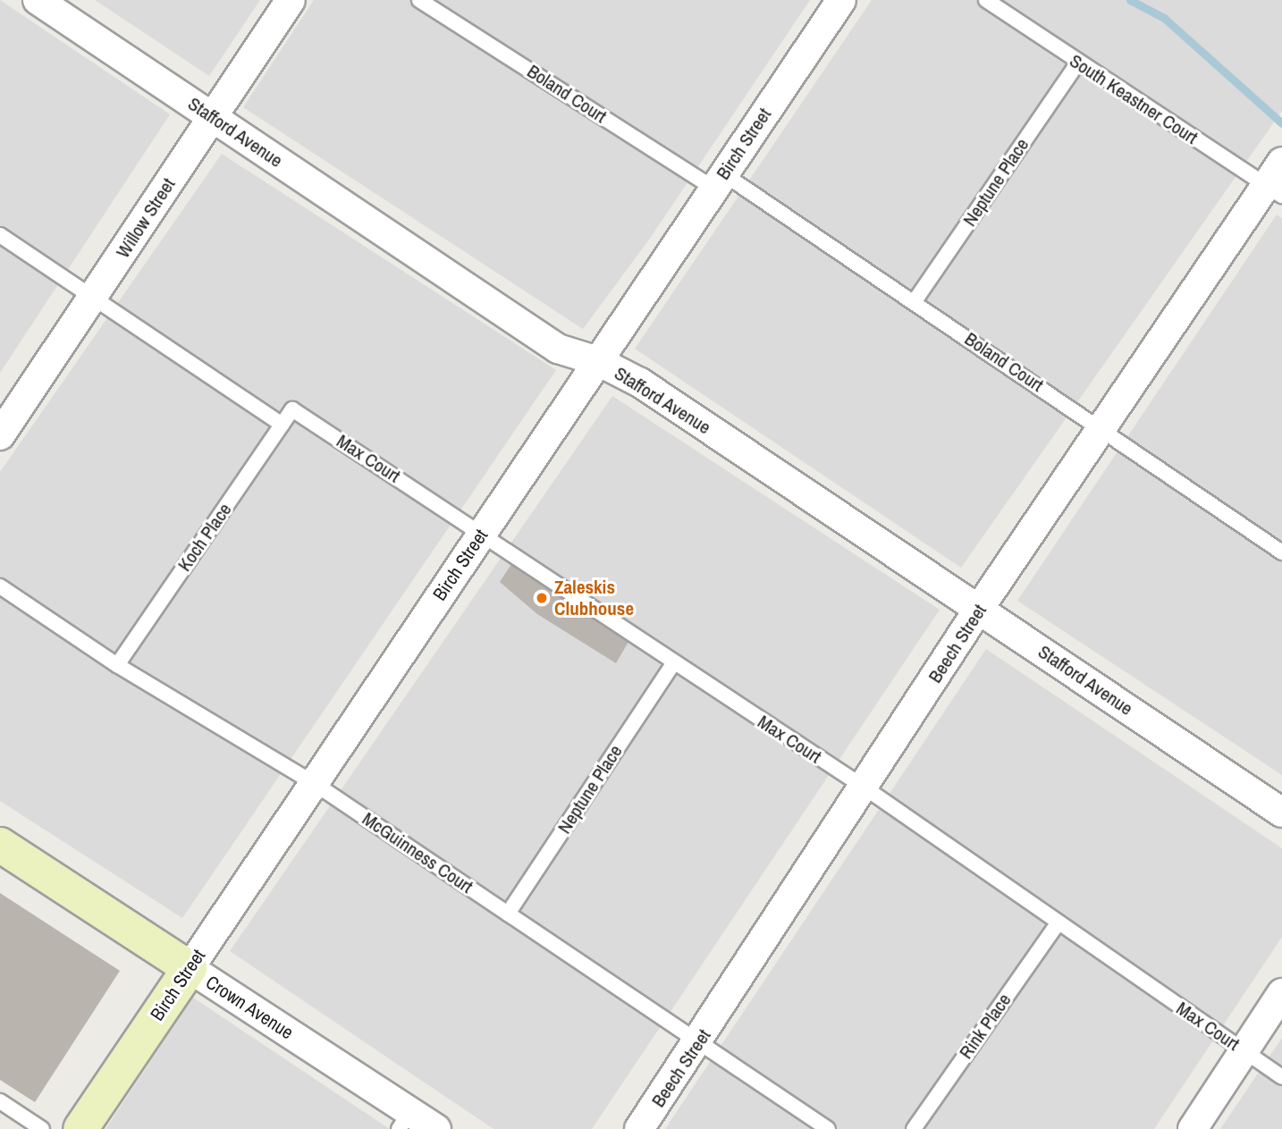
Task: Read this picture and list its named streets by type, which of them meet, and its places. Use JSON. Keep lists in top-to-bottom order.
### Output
{
  "streets": {
    "street": [
      "Stafford Avenue",
      "Birch Street",
      "Willow Street",
      "Beech Street",
      "Crown Avenue"
    ],
    "lane": [
      "Boland Court",
      "South Keastner Court",
      "Neptune Place",
      "Max Court",
      "Koch Place",
      "McGuinness Court",
      "Rink Place"
    ]
  },
  "crossings": [
    ["Boland Court", "Birch Street"],
    ["Boland Court", "Neptune Place"],
    ["Boland Court", "Beech Street"],
    ["South Keastner Court", "Neptune Place"],
    ["South Keastner Court", "Beech Street"],
    ["Stafford Avenue", "Birch Street"],
    ["Stafford Avenue", "Willow Street"],
    ["Stafford Avenue", "Beech Street"],
    ["Birch Street", "Max Court"],
    ["Birch Street", "McGuinness Court"],
    ["Birch Street", "Crown Avenue"],
    ["Neptune Place", "Max Court"],
    ["Neptune Place", "McGuinness Court"],
    ["Max Court", "Koch Place"],
    ["Max Court", "Beech Street"],
    ["Max Court", "Rink Place"],
    ["Koch Place", "McGuinness Court"],
    ["Beech Street", "McGuinness Court"]
  ],
  "places": ["Zaleskis Clubhouse"]
}
